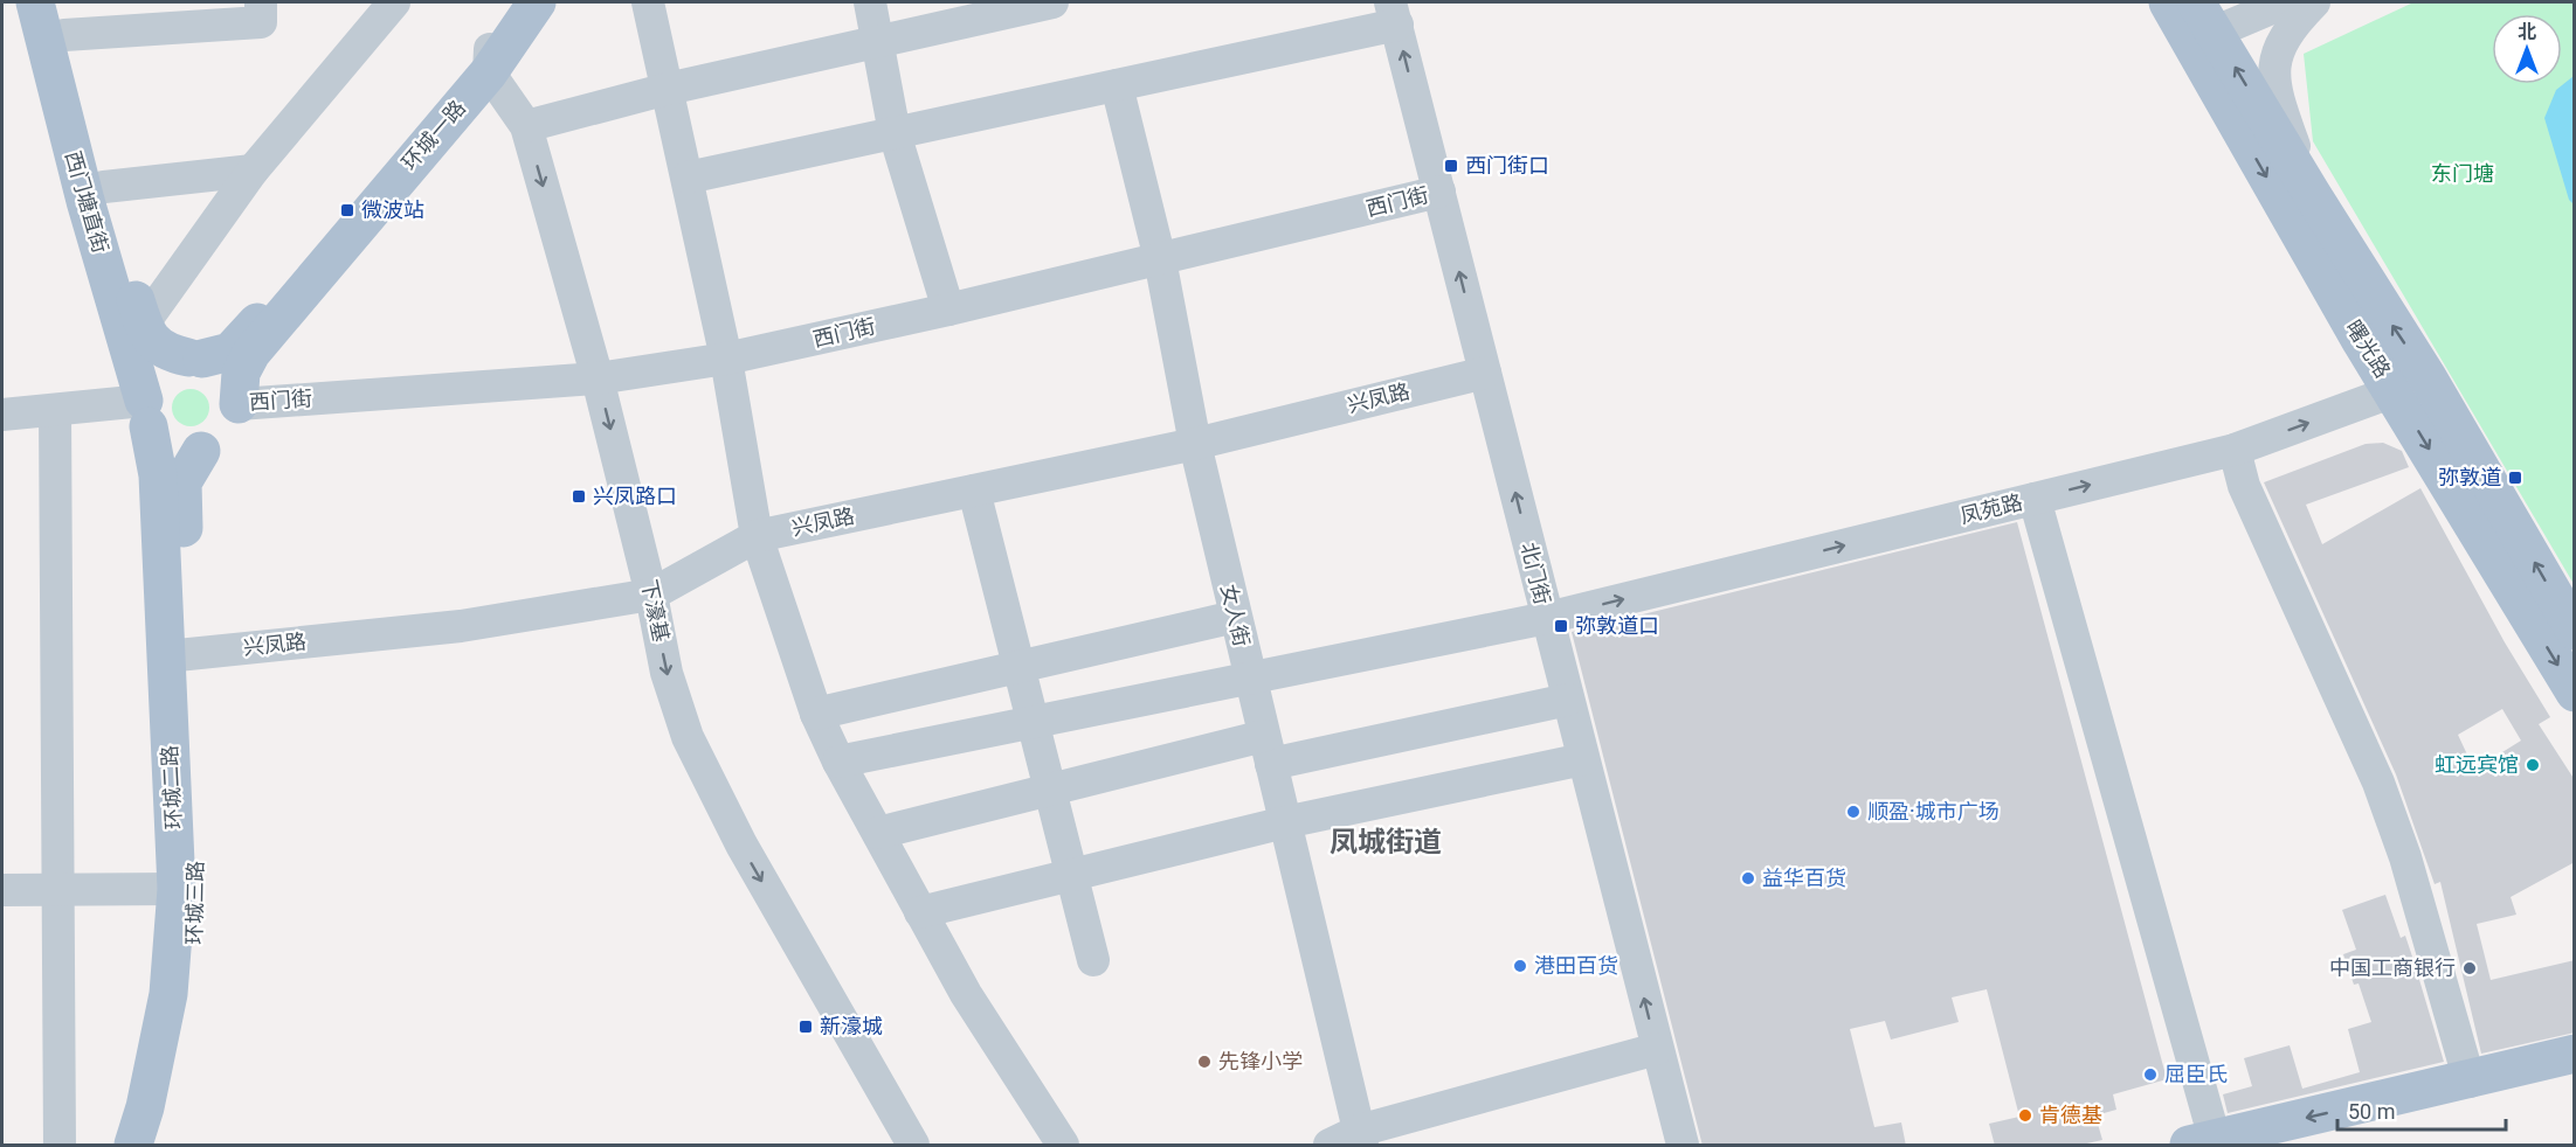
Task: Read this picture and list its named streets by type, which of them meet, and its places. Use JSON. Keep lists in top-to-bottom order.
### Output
{
  "streets": {
    "main road": [
      "环城一路",
      "西门塘直街",
      "曙光路",
      "环城二路",
      "环城三路"
    ],
    "street": [
      "西门街",
      "兴凤路",
      "凤苑路",
      "北门街",
      "下濠基",
      "女人街"
    ]
  },
  "crossings": [
    ["环城一路", "西门塘直街"],
    ["环城一路", "西门街"],
    ["环城一路", "下濠基"],
    ["环城一路", "环城二路"],
    ["环城一路", "环城三路"],
    ["西门塘直街", "西门街"],
    ["西门塘直街", "环城二路"],
    ["西门塘直街", "环城三路"],
    ["西门街", "北门街"],
    ["西门街", "下濠基"],
    ["西门街", "女人街"],
    ["西门街", "环城二路"],
    ["西门街", "环城三路"],
    ["曙光路", "凤苑路"],
    ["兴凤路", "北门街"],
    ["兴凤路", "下濠基"],
    ["兴凤路", "女人街"],
    ["兴凤路", "环城二路"],
    ["兴凤路", "环城三路"],
    ["凤苑路", "北门街"],
    ["凤苑路", "女人街"],
    ["环城二路", "环城三路"]
  ],
  "one_way": ["凤苑路", "北门街"],
  "districts": ["凤城街道"],
  "parks": ["东门塘"],
  "places": {
    "transit": [
      "西门街口",
      "微波站",
      "弥敦道",
      "兴凤路口",
      "弥敦道口",
      "新濠城"
    ],
    "other": [
      "虹远宾馆",
      "顺盈·城市广场",
      "益华百货",
      "港田百货",
      "中国工商银行",
      "先锋小学",
      "屈臣氏",
      "肯德基"
    ]
  },
  "scale_bar": "50 m",
  "north": "top"
}
